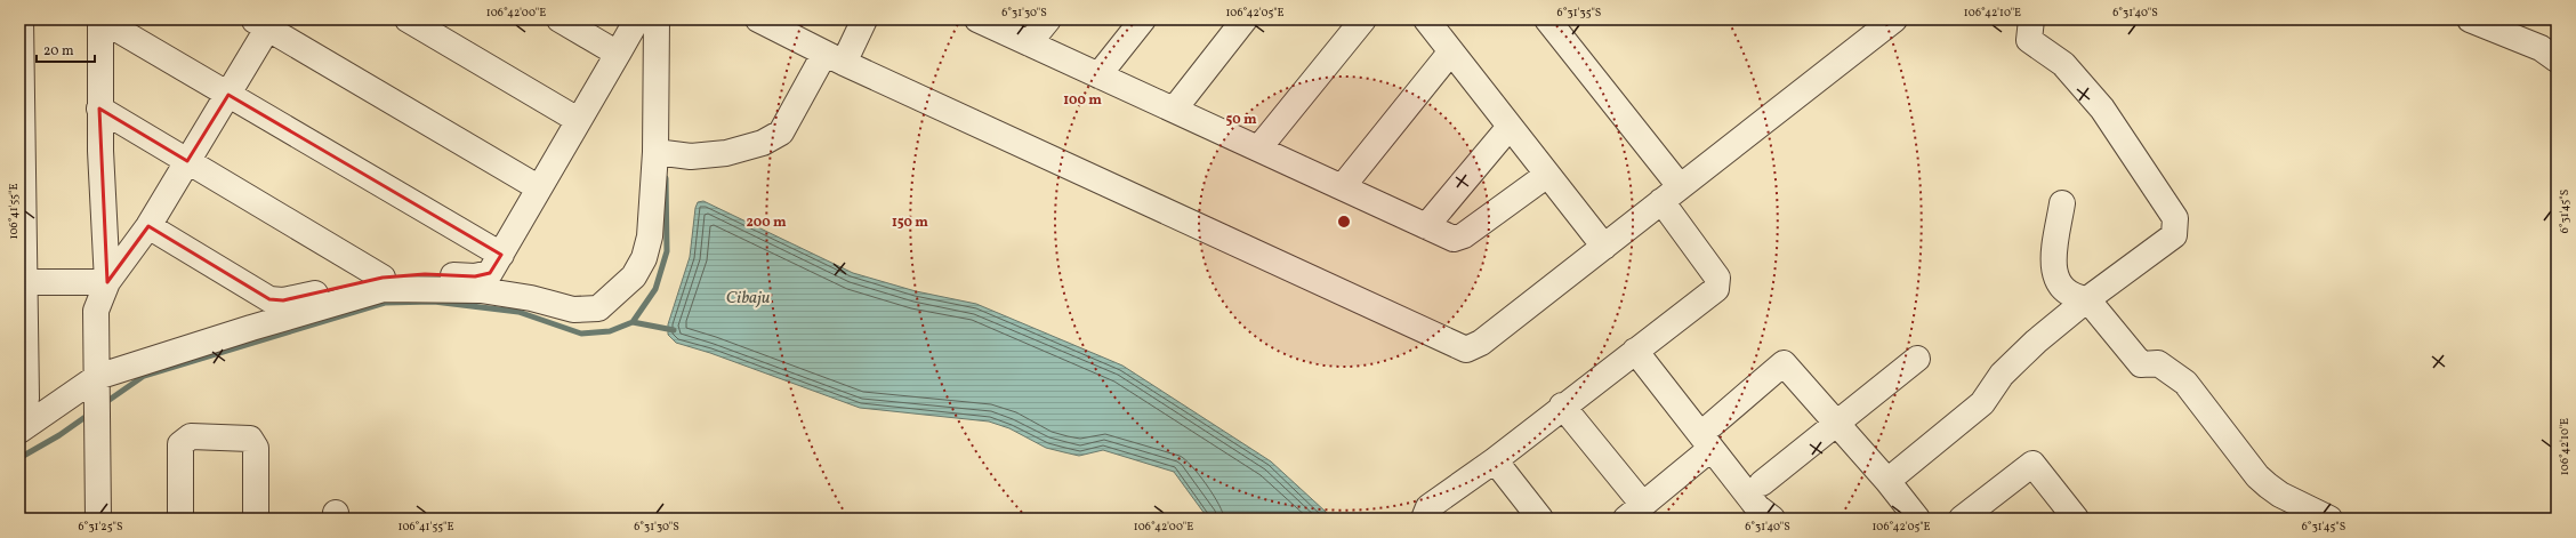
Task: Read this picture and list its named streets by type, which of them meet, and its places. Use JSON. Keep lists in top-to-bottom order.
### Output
{
  "water": ["Cibaju"],
  "scale_bar": "20 m",
  "coordinates": [
    "106°42'00\"E",
    "6°31'30\"S",
    "106°42'05\"E",
    "6°31'35\"S",
    "106°42'10\"E",
    "6°31'40\"S",
    "106°41'55\"E",
    "6°31'45\"S",
    "6°31'25\"S"
  ],
  "rings": [
    "100 m",
    "50 m",
    "200 m",
    "150 m"
  ]
}
